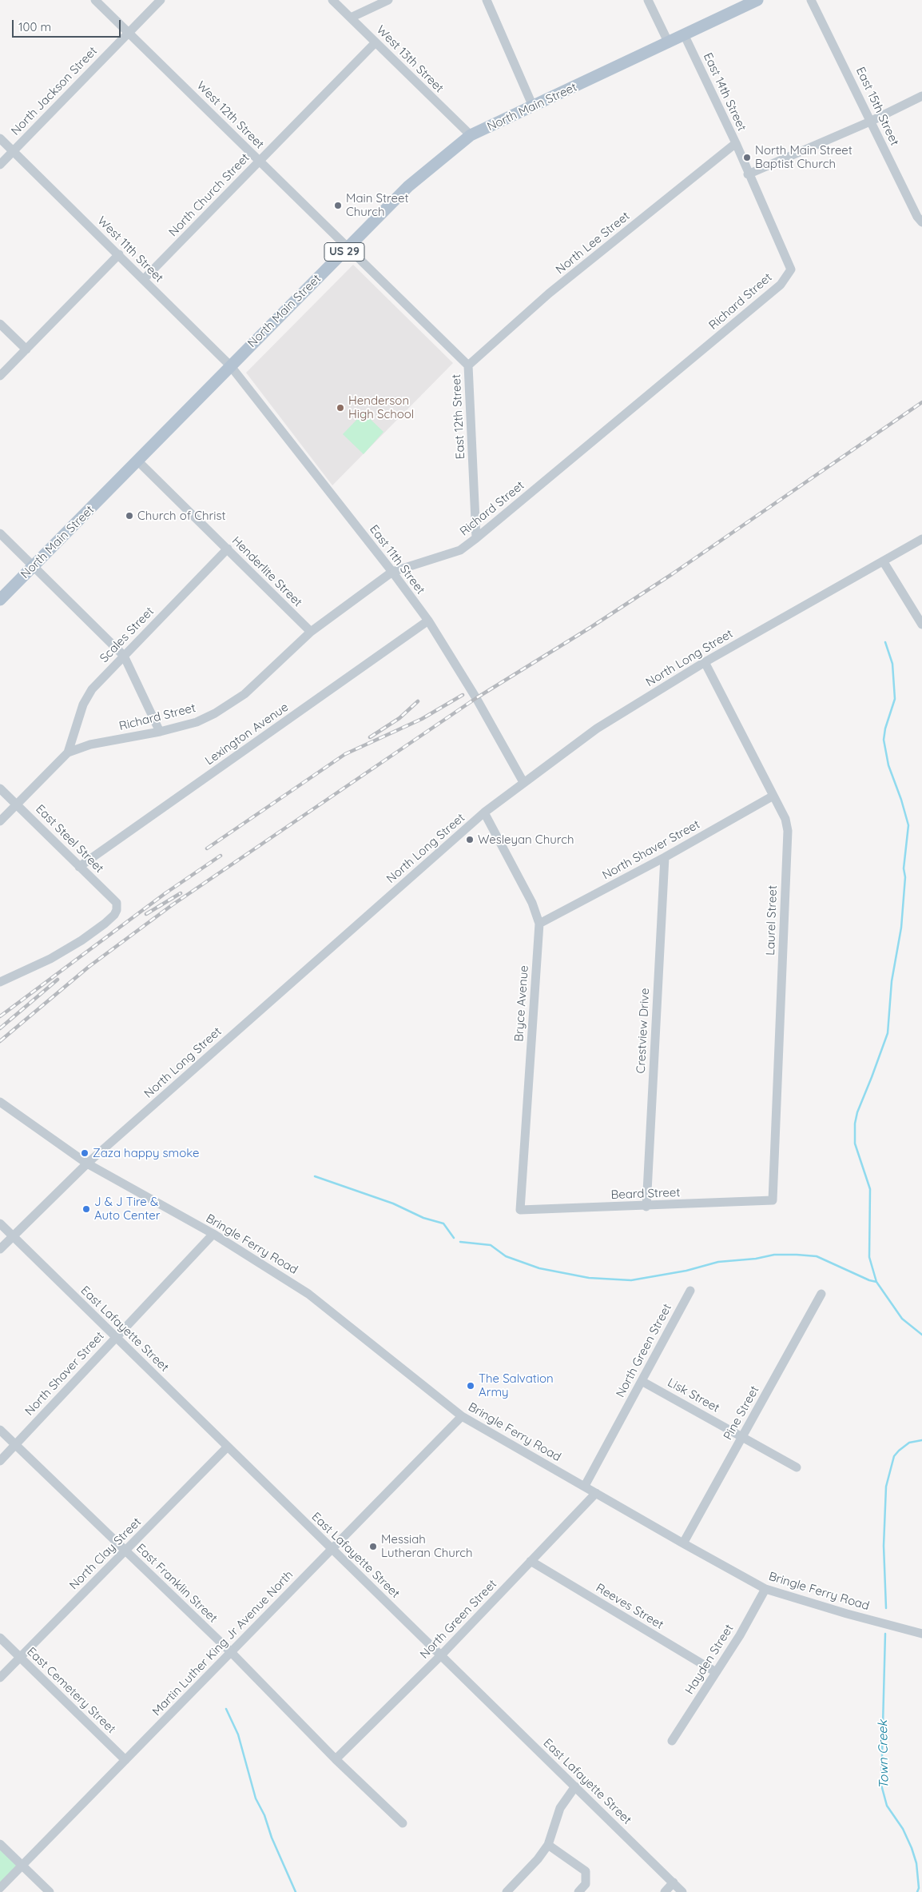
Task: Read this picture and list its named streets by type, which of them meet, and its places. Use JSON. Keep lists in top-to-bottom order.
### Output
{
  "streets": {
    "main road": ["North Main Street", "US 29"],
    "street": [
      "West 13th Street",
      "North Jackson Street",
      "East 14th Street",
      "East 15th Street",
      "West 12th Street",
      "North Church Street",
      "North Lee Street",
      "West 11th Street",
      "Richard Street",
      "East 12th Street",
      "East 11th Street",
      "Henderlite Street",
      "Scales Street",
      "North Long Street",
      "Lexington Avenue",
      "East Steel Street",
      "North Shaver Street",
      "Laurel Street",
      "Bryce Avenue",
      "Crestview Drive",
      "Beard Street",
      "Bringle Ferry Road",
      "East Lafayette Street",
      "North Green Street",
      "Lisk Street",
      "Pine Street",
      "North Clay Street",
      "East Franklin Street",
      "Reeves Street",
      "Martin Luther King Jr Avenue North",
      "Hayden Street",
      "East Cemetery Street"
    ]
  },
  "crossings": [
    ["West 13th Street", "North Main Street"],
    ["West 13th Street", "North Church Street"],
    ["North Jackson Street", "West 12th Street"],
    ["North Jackson Street", "West 11th Street"],
    ["East 14th Street", "North Main Street"],
    ["East 14th Street", "North Lee Street"],
    ["East 14th Street", "Richard Street"],
    ["North Main Street", "West 12th Street"],
    ["North Main Street", "West 11th Street"],
    ["North Main Street", "East 12th Street"],
    ["North Main Street", "East 11th Street"],
    ["North Main Street", "Henderlite Street"],
    ["West 12th Street", "North Church Street"],
    ["West 12th Street", "East 12th Street"],
    ["North Church Street", "West 11th Street"],
    ["North Lee Street", "East 12th Street"],
    ["West 11th Street", "East 11th Street"],
    ["Richard Street", "East 12th Street"],
    ["Richard Street", "East 11th Street"],
    ["Richard Street", "Henderlite Street"],
    ["Richard Street", "Scales Street"],
    ["East 11th Street", "North Long Street"],
    ["East 11th Street", "Lexington Avenue"],
    ["Henderlite Street", "Scales Street"],
    ["North Long Street", "Laurel Street"],
    ["North Long Street", "Bryce Avenue"],
    ["North Long Street", "Bringle Ferry Road"],
    ["North Long Street", "East Lafayette Street"],
    ["Lexington Avenue", "East Steel Street"],
    ["North Shaver Street", "Laurel Street"],
    ["North Shaver Street", "Bryce Avenue"],
    ["North Shaver Street", "Crestview Drive"],
    ["North Shaver Street", "Bringle Ferry Road"],
    ["North Shaver Street", "East Lafayette Street"],
    ["North Shaver Street", "East Franklin Street"],
    ["Laurel Street", "Beard Street"],
    ["Bryce Avenue", "Beard Street"],
    ["Crestview Drive", "Beard Street"],
    ["Bringle Ferry Road", "North Green Street"],
    ["Bringle Ferry Road", "Pine Street"],
    ["Bringle Ferry Road", "Martin Luther King Jr Avenue North"],
    ["Bringle Ferry Road", "Hayden Street"],
    ["East Lafayette Street", "North Green Street"],
    ["East Lafayette Street", "North Clay Street"],
    ["East Lafayette Street", "Martin Luther King Jr Avenue North"],
    ["North Green Street", "Lisk Street"],
    ["North Green Street", "East Franklin Street"],
    ["North Green Street", "Reeves Street"],
    ["Lisk Street", "Pine Street"],
    ["North Clay Street", "East Franklin Street"],
    ["North Clay Street", "East Cemetery Street"],
    ["East Franklin Street", "Martin Luther King Jr Avenue North"],
    ["Reeves Street", "Hayden Street"],
    ["Martin Luther King Jr Avenue North", "East Cemetery Street"]
  ],
  "water": ["Town Creek"],
  "places": [
    "North Main Street Baptist Church",
    "Main Street Church",
    "Henderson High School",
    "Church of Christ",
    "Wesleyan Church",
    "Zaza happy smoke",
    "J & J Tire & Auto Center",
    "The Salvation Army",
    "Messiah Lutheran Church"
  ],
  "scale_bar": "100 m"
}
